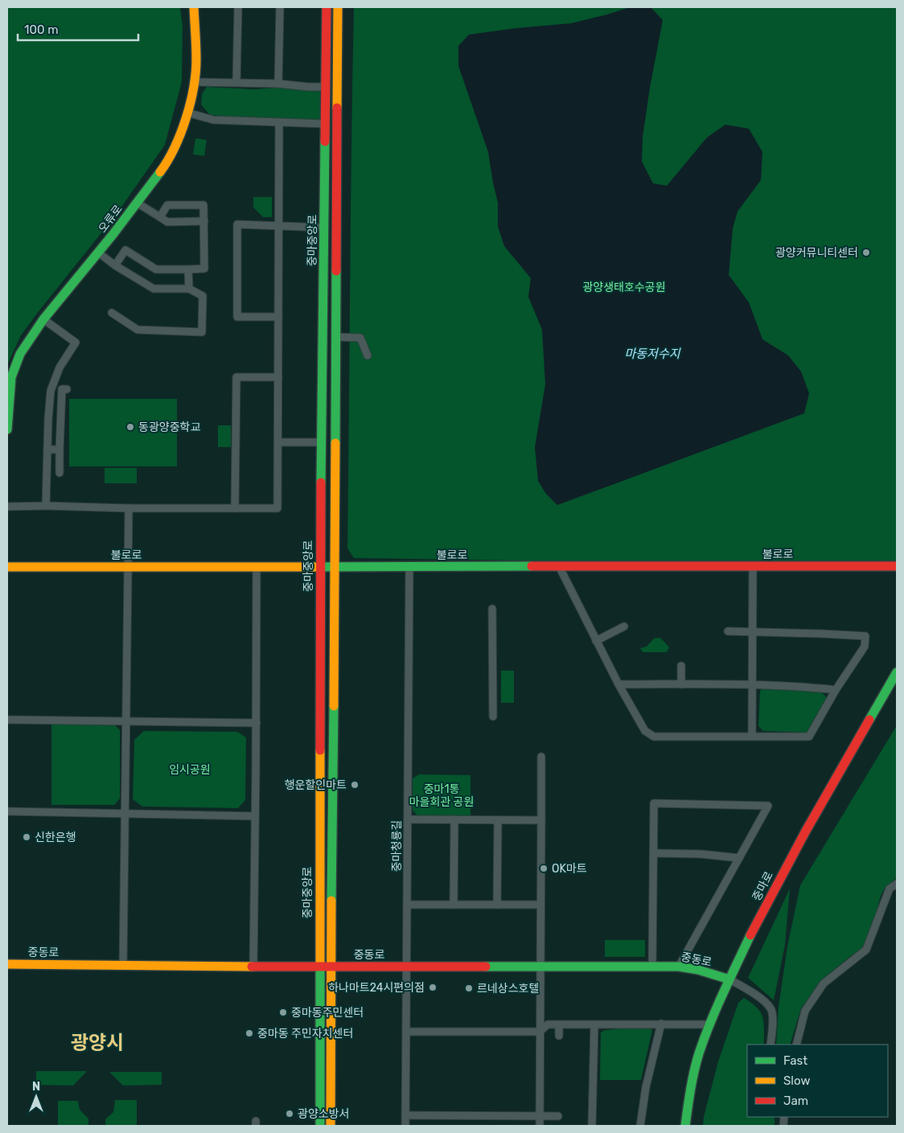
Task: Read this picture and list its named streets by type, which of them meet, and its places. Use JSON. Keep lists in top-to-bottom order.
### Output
{
  "streets": {
    "street": [
      "오류로",
      "중마중앙로",
      "불로로",
      "중마청룡길",
      "중마로",
      "중동로"
    ]
  },
  "crossings": [
    ["중마중앙로", "불로로"],
    ["중마중앙로", "중동로"],
    ["불로로", "중마청룡길"],
    ["중마청룡길", "중동로"],
    ["중마로", "중동로"]
  ],
  "districts": ["광양시"],
  "water": ["마동저수지"],
  "parks": ["광양생태호수공원", "임시공원", "중마1통 마을회관 공원"],
  "places": [
    "광양커뮤니티센터",
    "동광양중학교",
    "행운할인마트",
    "신한은행",
    "OK마트",
    "하나마트24시편의점",
    "르네상스호텔",
    "중마동주민센터",
    "중마동 주민자치센터",
    "광양소방서"
  ],
  "legend": ["Fast", "Slow", "Jam"],
  "scale_bar": "100 m",
  "north": "top"
}
